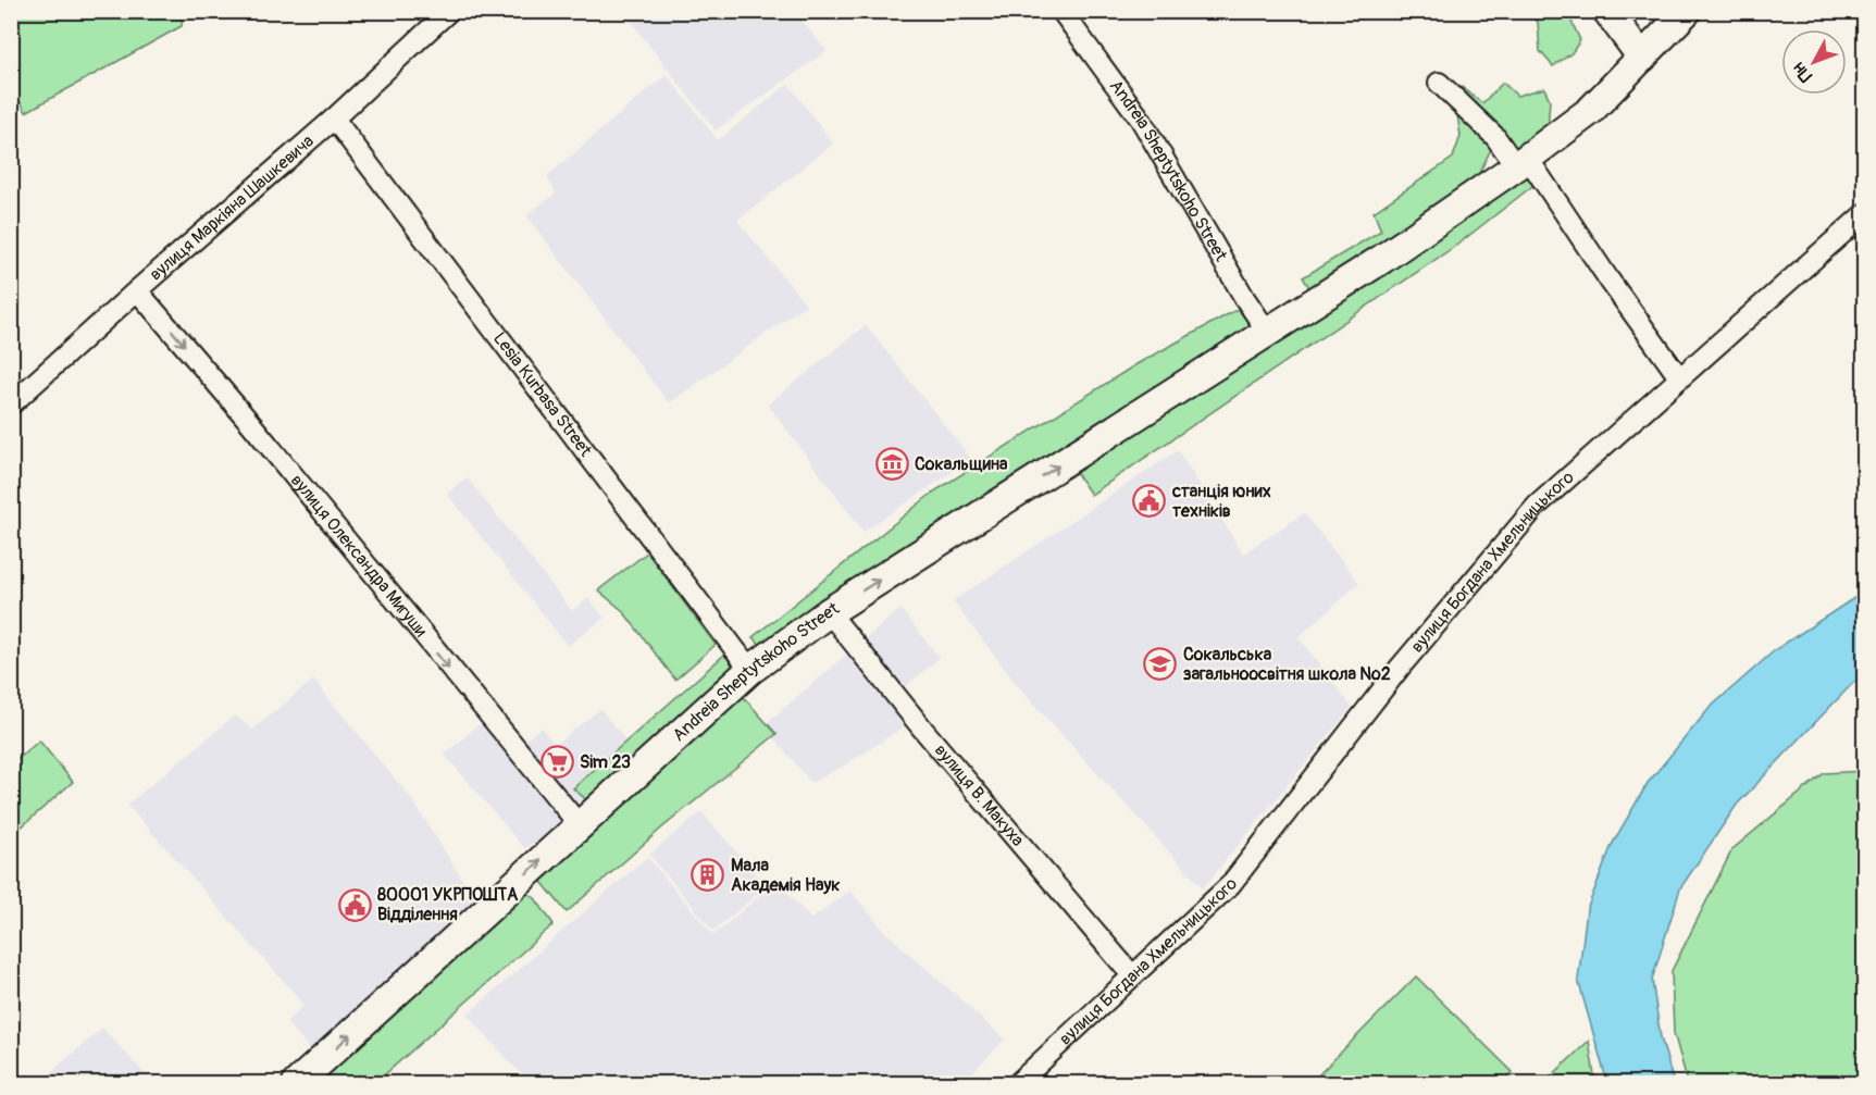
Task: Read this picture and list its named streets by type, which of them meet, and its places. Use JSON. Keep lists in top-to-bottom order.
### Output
{
  "streets": {
    "street": [
      "Andreia Sheptytskoho Street",
      "вулиця Маркіяна Шашкевича",
      "Lesia Kurbasa Street",
      "вулиця Олександра Мигуши",
      "вулиця Богдана Хмельницького",
      "вулиця В. Макуха"
    ]
  },
  "crossings": [
    ["Andreia Sheptytskoho Street", "Lesia Kurbasa Street"],
    ["Andreia Sheptytskoho Street", "вулиця Олександра Мигуши"],
    ["Andreia Sheptytskoho Street", "вулиця В. Макуха"],
    ["вулиця Маркіяна Шашкевича", "Lesia Kurbasa Street"],
    ["вулиця Маркіяна Шашкевича", "вулиця Олександра Мигуши"],
    ["вулиця Богдана Хмельницького", "вулиця В. Макуха"]
  ],
  "one_way": ["Andreia Sheptytskoho Street", "вулиця Олександра Мигуши"],
  "places": {
    "museum": ["Сокальщина"],
    "public building": ["станція юних техніків", "80001 УКРПОШТА Відділення"],
    "school or university": ["Сокальська загальноосвітня школа №2"],
    "supermarket": ["Sim 23"],
    "building": ["Мала Академія Наук"]
  },
  "north": "bottom left"
}
